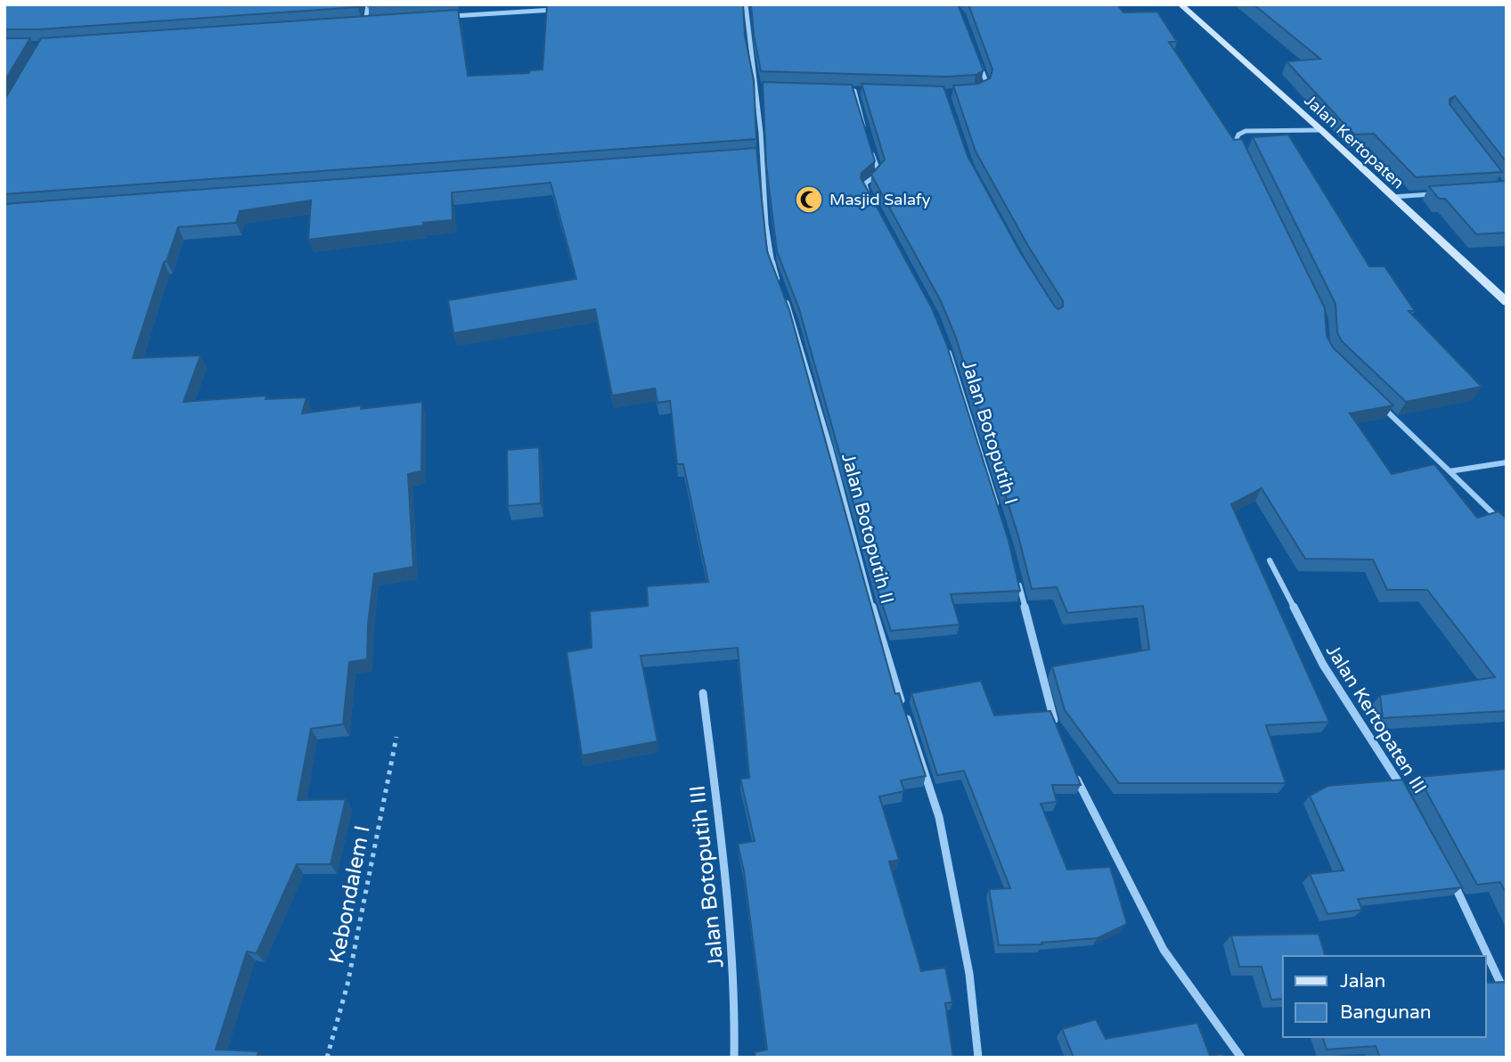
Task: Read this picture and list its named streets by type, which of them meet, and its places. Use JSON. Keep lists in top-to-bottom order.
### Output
{
  "streets": {
    "street": [
      "Jalan Kertopaten",
      "Jalan Botoputih I",
      "Jalan Botoputih II",
      "Jalan Kertopaten III",
      "Jalan Botoputih III"
    ],
    "path": ["Kebondalem I"]
  },
  "places": {
    "mosque": ["Masjid Salafy"]
  },
  "legend": ["Jalan", "Bangunan"]
}
